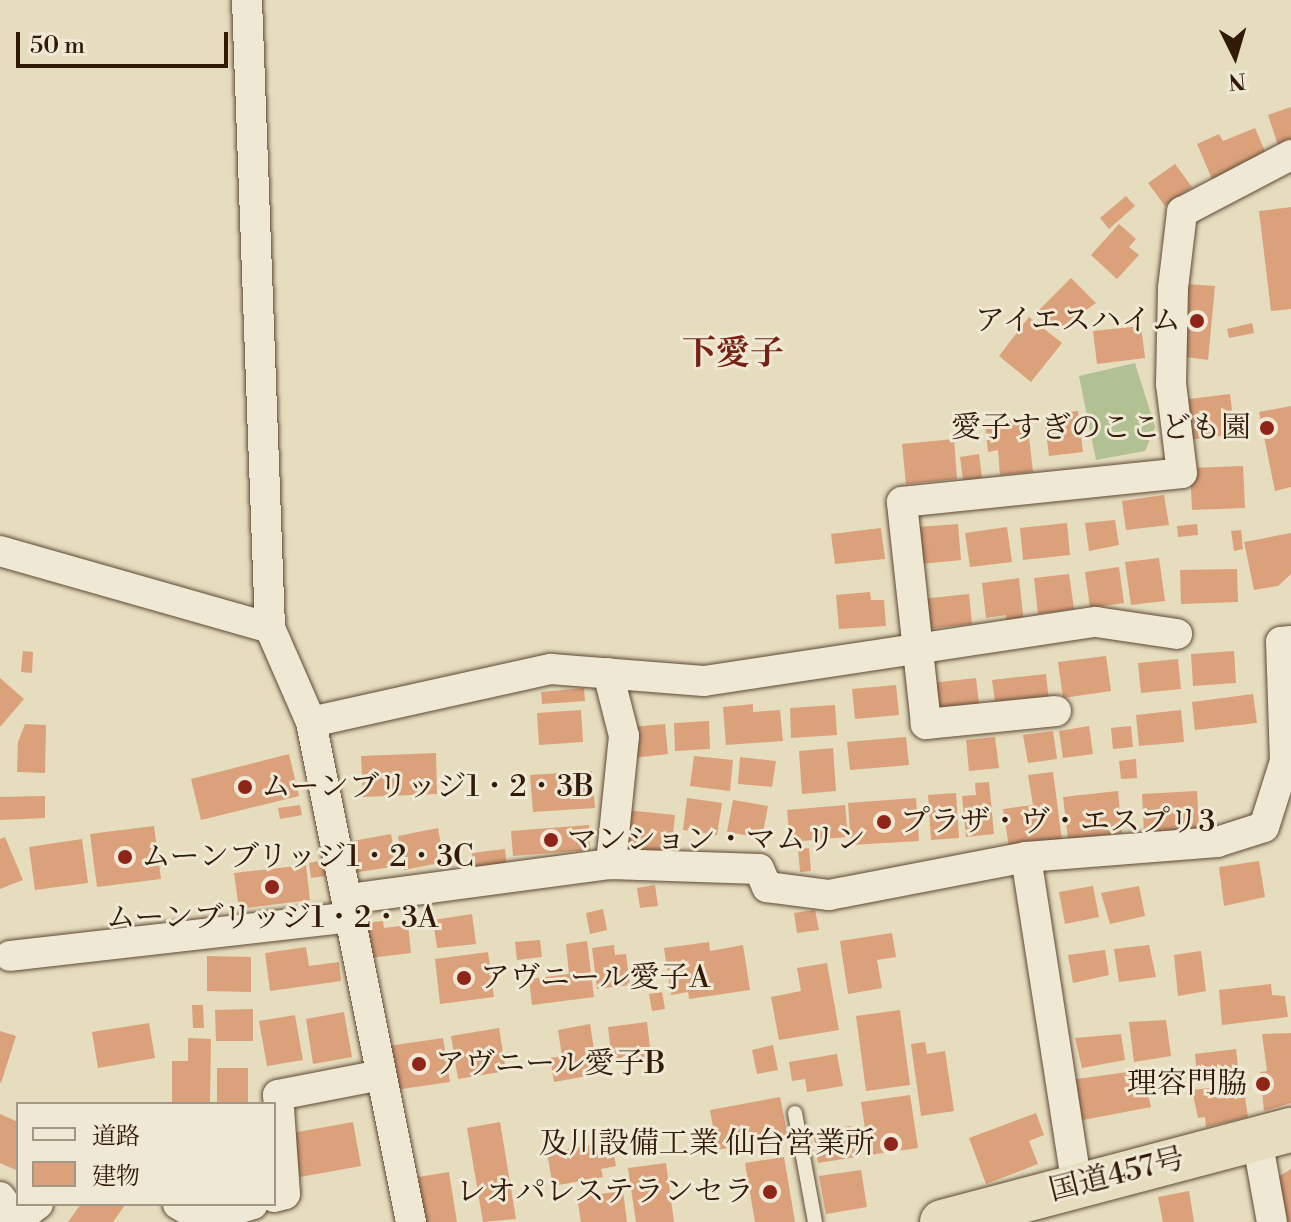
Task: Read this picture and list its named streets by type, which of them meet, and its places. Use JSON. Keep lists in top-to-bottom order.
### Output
{
  "streets": {
    "highway": ["国道457号"]
  },
  "districts": ["下愛子"],
  "places": [
    "アイエスハイム",
    "愛子すぎのここども園",
    "ムーンブリッジ1・2・3B",
    "プラザ・ヴ・エスプリ3",
    "マンション・マムリン",
    "ムーンブリッジ1・2・3C",
    "ムーンブリッジ1・2・3A",
    "アヴニール愛子A",
    "アヴニール愛子B",
    "理容門脇",
    "及川設備工業 仙台営業所",
    "レオパレステランセラ"
  ],
  "legend": ["道路", "建物"],
  "scale_bar": "50 m",
  "north": "bottom"
}
